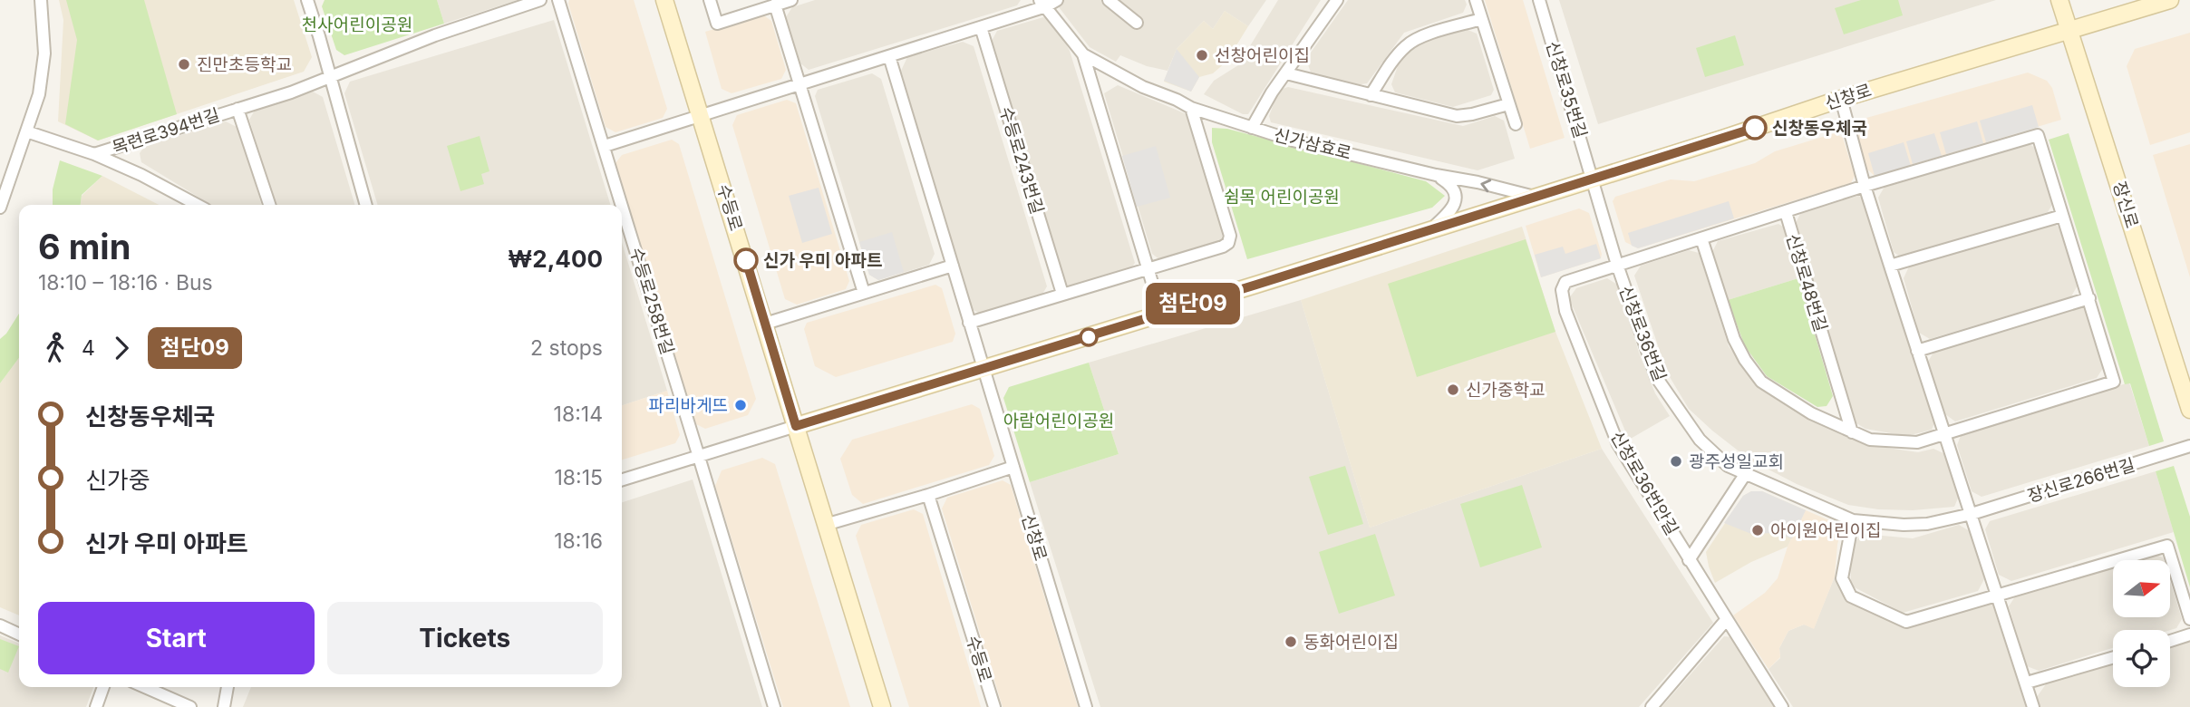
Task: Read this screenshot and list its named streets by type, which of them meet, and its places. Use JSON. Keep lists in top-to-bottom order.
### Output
{
  "streets": {
    "main road": ["신창로", "장신로", "수등로"],
    "street": [
      "신창로35번길",
      "목련로394번길",
      "신가삼효로",
      "수등로243번길",
      "신창로48번길",
      "수등로258번길",
      "신창로36번길",
      "장신로266번길",
      "신창로36번안길"
    ]
  },
  "crossings": [
    ["신창로35번길", "신창로"],
    ["신창로35번길", "신창로36번길"],
    ["신창로", "신가삼효로"],
    ["신창로", "장신로"],
    ["신창로", "수등로"],
    ["신창로", "신창로36번길"],
    ["신창로48번길", "신창로36번길"],
    ["신창로36번길", "장신로266번길"],
    ["신창로36번길", "신창로36번안길"]
  ],
  "parks": ["천사어린이공원", "쉼목 어린이공원", "아람어린이공원"],
  "places": [
    "선창어린이집",
    "진만초등학교",
    "신창동우체국",
    "신가 우미 아파트",
    "신가중학교",
    "파리바게뜨",
    "광주성일교회",
    "아이원어린이집",
    "동화어린이집"
  ],
  "lines": ["bus line 첨단09"],
  "north": "right",
  "page": {
    "on_map": "첨단09",
    "heading": ["6 min", "18:10 – 18:16 · Bus", "₩2,400"],
    "legs": ["4", "첨단09", "2 stops"],
    "list": [
      {
        "name": "신창동우체국",
        "value": "18:14"
      },
      {
        "name": "신가중",
        "value": "18:15"
      },
      {
        "name": "신가 우미 아파트",
        "value": "18:16"
      }
    ],
    "buttons": ["Start", "Tickets"]
  }
}
